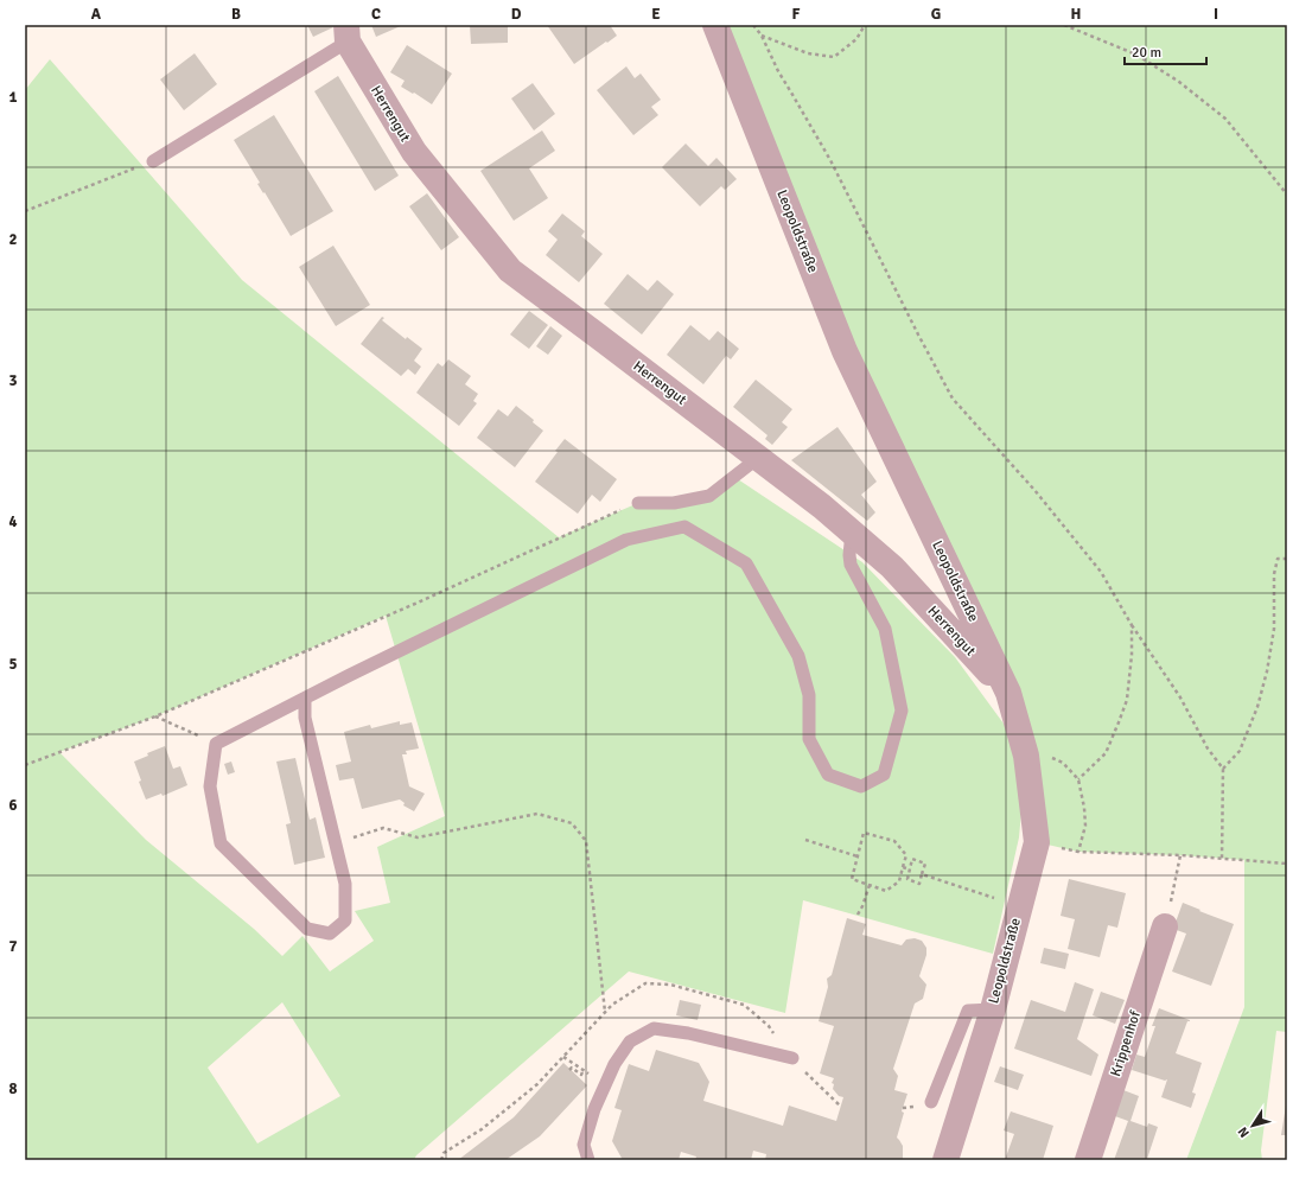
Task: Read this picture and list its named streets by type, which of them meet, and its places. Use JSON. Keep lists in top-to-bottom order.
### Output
{
  "streets": {
    "street": ["Herrengut", "Leopoldstraße", "Krippenhof"]
  },
  "crossings": [
    ["Herrengut", "Leopoldstraße"]
  ],
  "scale_bar": "20 m",
  "north": "bottom left",
  "grid": {
    "columns": [
      "A",
      "B",
      "C",
      "D",
      "E",
      "F",
      "G",
      "H",
      "I"
    ],
    "rows": [
      "1",
      "2",
      "3",
      "4",
      "5",
      "6",
      "7",
      "8"
    ]
  }
}
